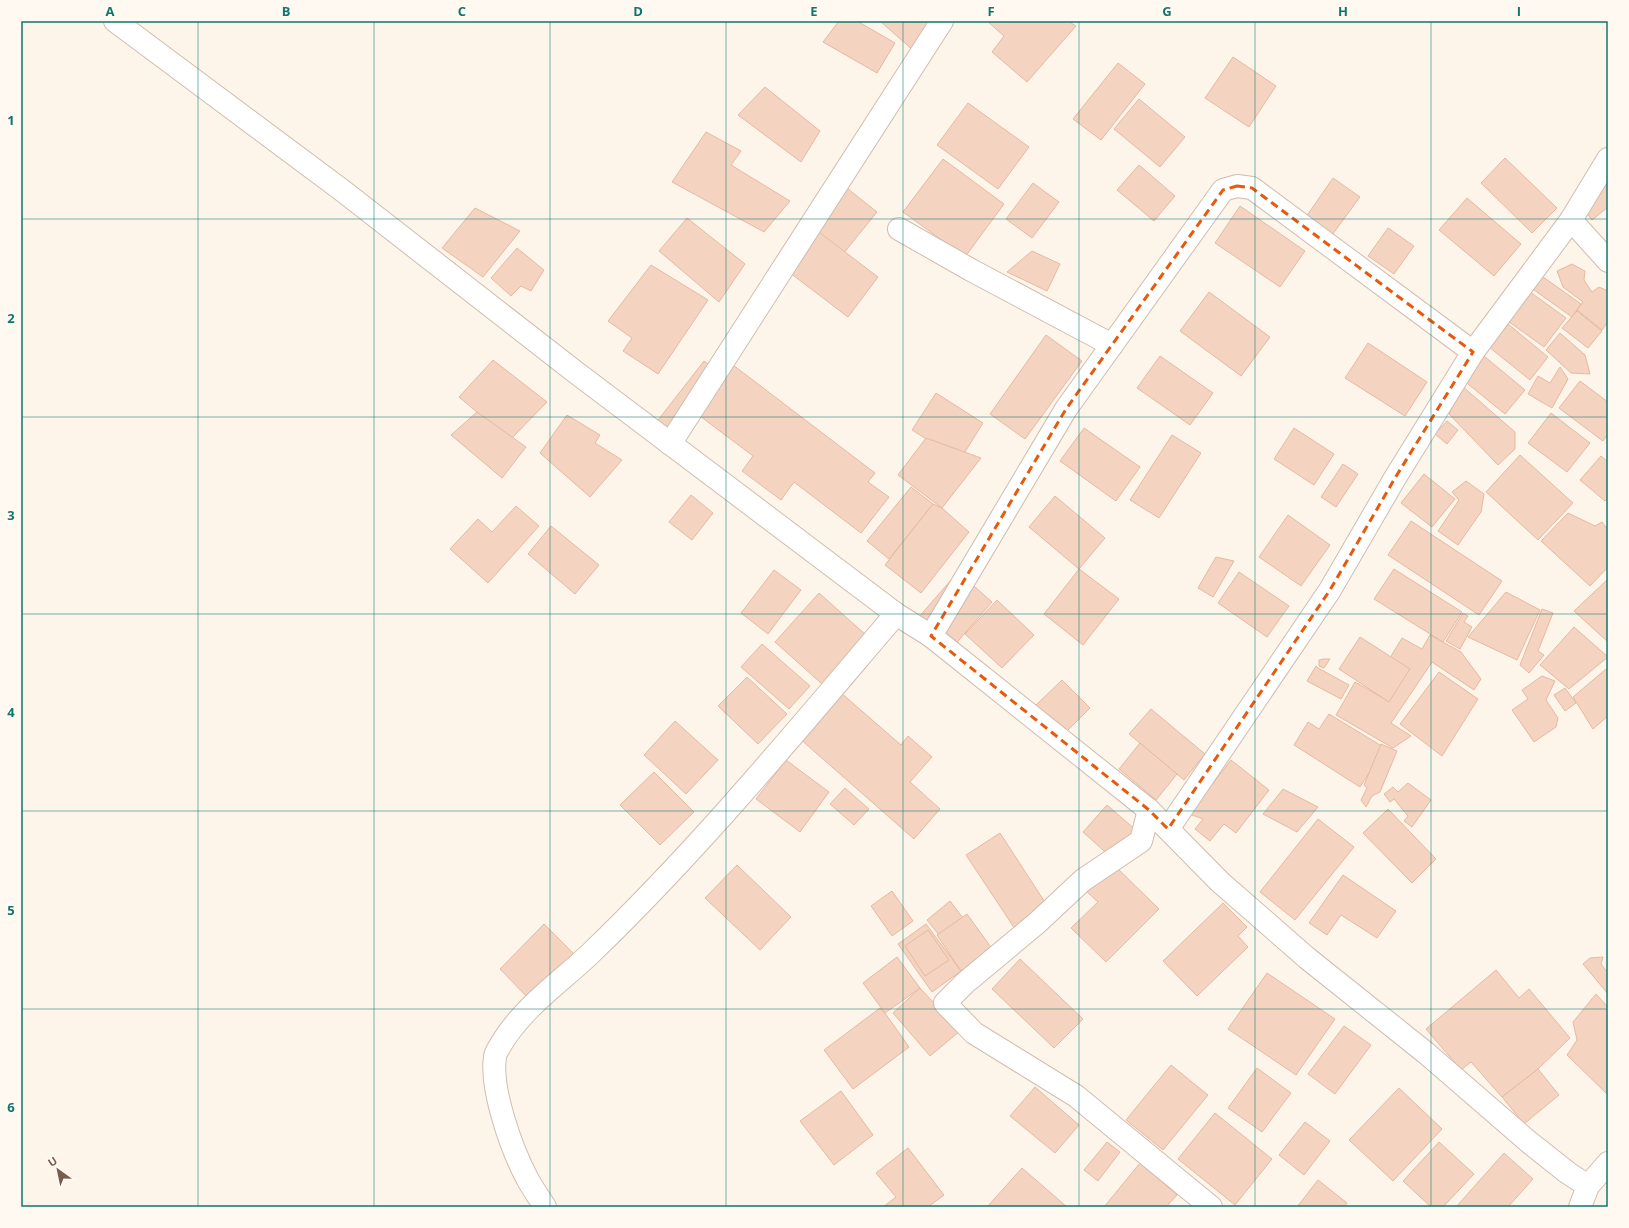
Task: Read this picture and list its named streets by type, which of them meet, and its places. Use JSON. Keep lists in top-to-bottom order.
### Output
{
  "north": "top left",
  "grid": {
    "columns": [
      "A",
      "B",
      "C",
      "D",
      "E",
      "F",
      "G",
      "H",
      "I"
    ],
    "rows": [
      "1",
      "2",
      "3",
      "4",
      "5",
      "6"
    ]
  }
}
